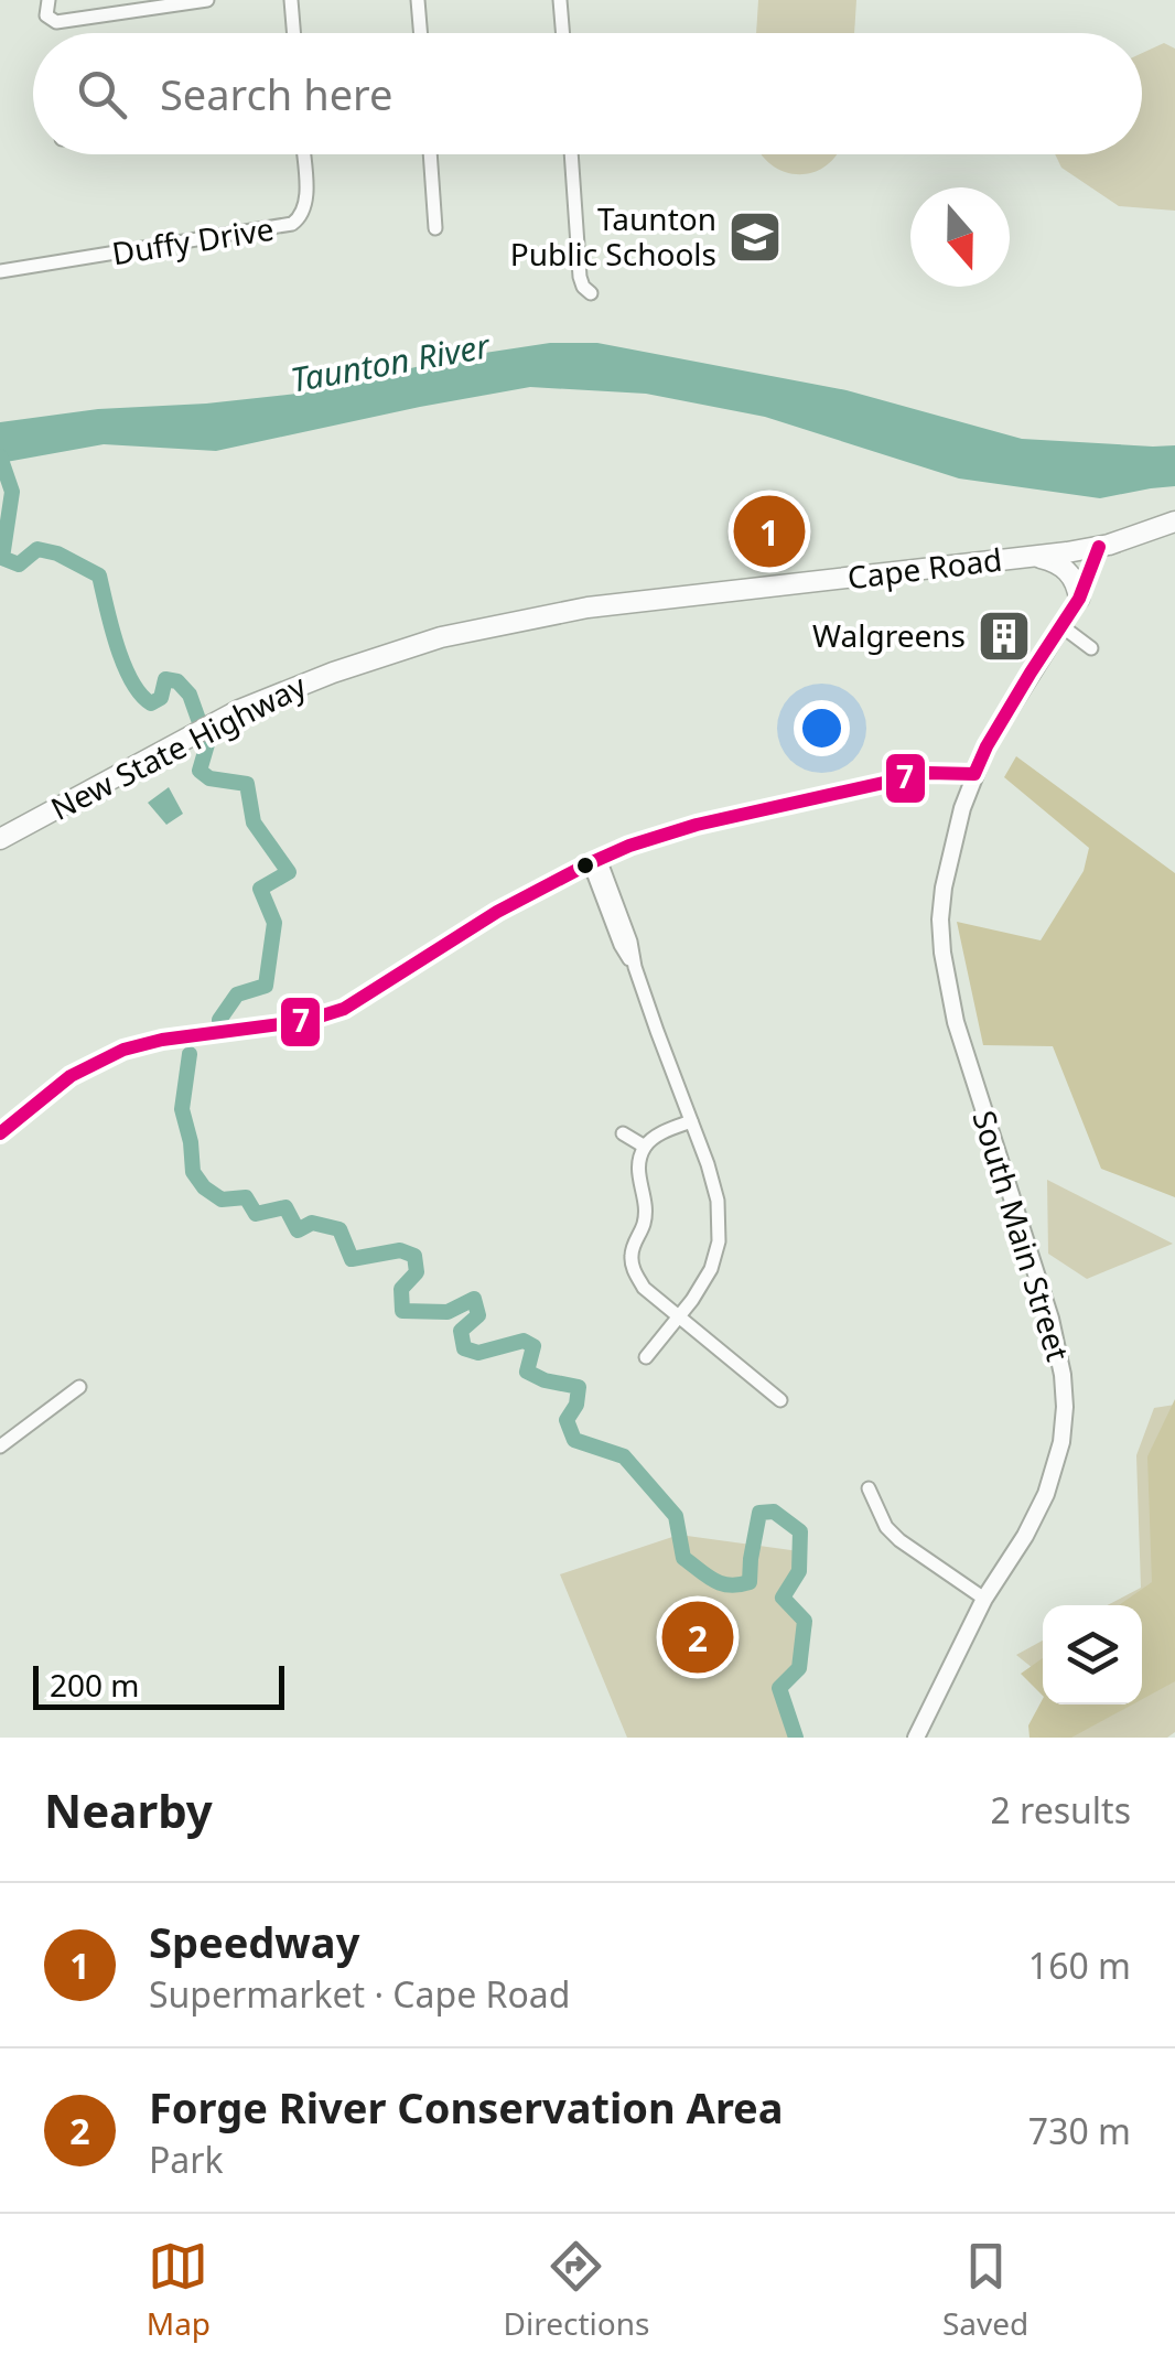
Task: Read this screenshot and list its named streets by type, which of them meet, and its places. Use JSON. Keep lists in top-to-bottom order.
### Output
{
  "streets": {
    "highway": ["Cape Road", "New State Highway"],
    "main road": ["South Main Street"],
    "street": ["Duffy Drive"]
  },
  "crossings": [
    ["Cape Road", "New State Highway"]
  ],
  "water": ["Taunton River"],
  "places": {
    "school or university": ["Taunton Public Schools"],
    "building": ["Walgreens"]
  },
  "lines": ["transit line 7"],
  "scale_bar": "200 m",
  "north": "bottom",
  "page": {
    "search": "Search here",
    "pins": ["1", "2"],
    "scale": "200 m",
    "heading": ["Nearby", "2 results"],
    "list": [
      {
        "mark": "1",
        "name": "Speedway",
        "note": "Supermarket · Cape Road",
        "value": "160 m"
      },
      {
        "mark": "2",
        "name": "Forge River Conservation Area",
        "note": "Park",
        "value": "730 m"
      }
    ],
    "nav": ["Map", "Directions", "Saved"]
  }
}
